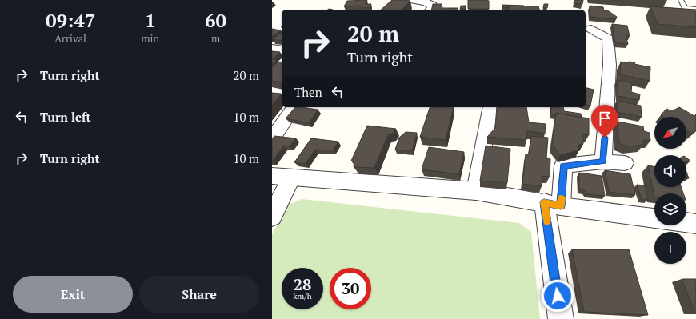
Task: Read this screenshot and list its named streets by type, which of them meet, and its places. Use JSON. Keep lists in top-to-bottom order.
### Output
{
  "north": "bottom left",
  "page": {
    "eta": [
      "09:47",
      "Arrival",
      "1",
      "min",
      "60",
      "m"
    ],
    "turn": ["20 m", "Turn right"],
    "list": [
      {
        "name": "Turn right",
        "value": "20 m"
      },
      {
        "name": "Turn left",
        "value": "10 m"
      },
      {
        "name": "Turn right",
        "value": "10 m"
      }
    ],
    "then": "Then",
    "map_buttons": "+",
    "speed": "28 km/h",
    "limit": "30",
    "buttons": ["Exit", "Share"]
  }
}
